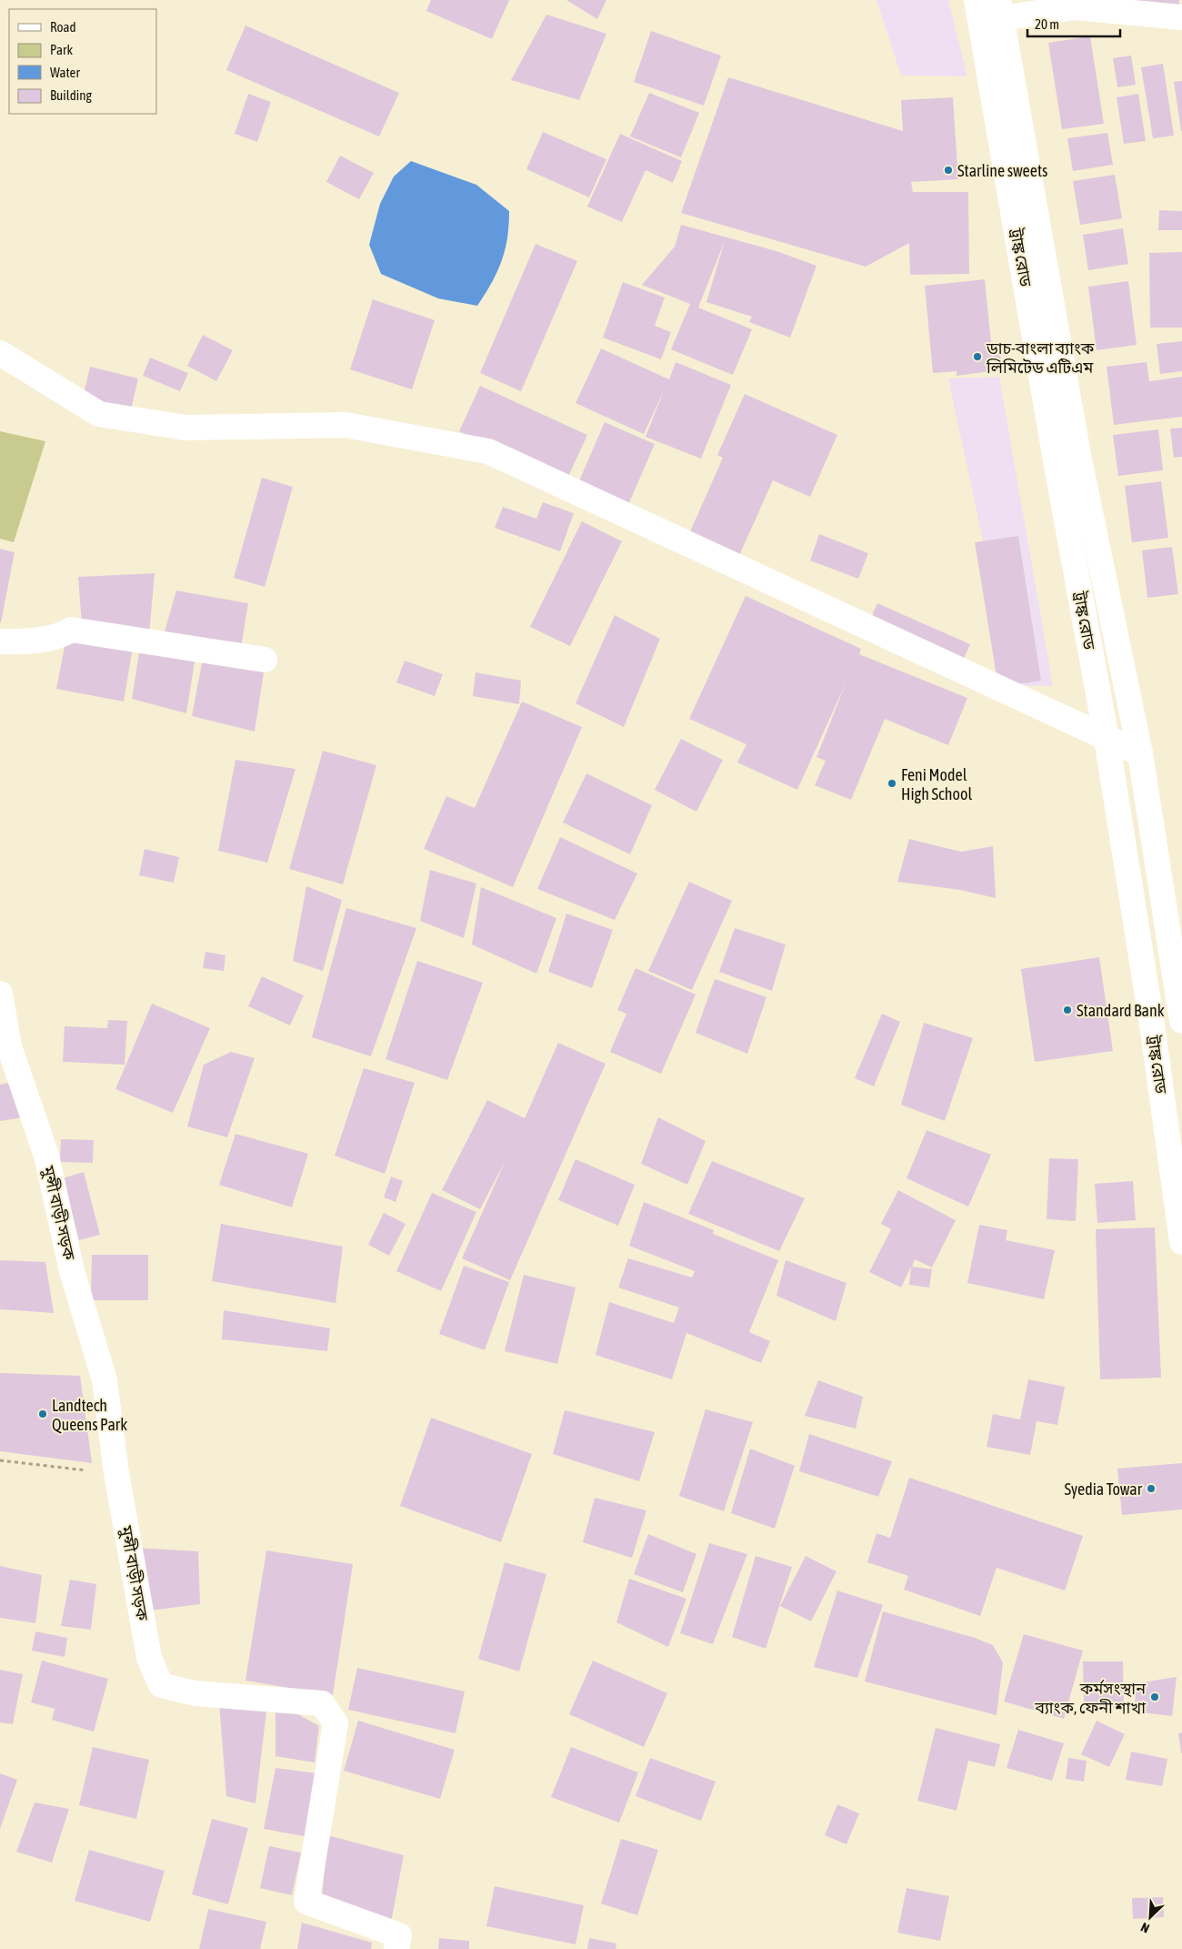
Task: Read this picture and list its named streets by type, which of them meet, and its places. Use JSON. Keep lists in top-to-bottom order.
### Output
{
  "streets": {
    "street": ["ট্রাঙ্ক রোড", "মুন্সী বাড়ী সড়ক"]
  },
  "places": [
    "Starline sweets",
    "ডাচ-বাংলা ব্যাংক লিমিটেড এটিএম",
    "Feni Model High School",
    "Standard Bank",
    "Landtech Queens Park",
    "Syedia Towar",
    "কর্মসংস্থান ব্যাংক, ফেনী শাখা"
  ],
  "legend": [
    "Road",
    "Park",
    "Water",
    "Building"
  ],
  "scale_bar": "20 m",
  "north": "bottom left"
}
